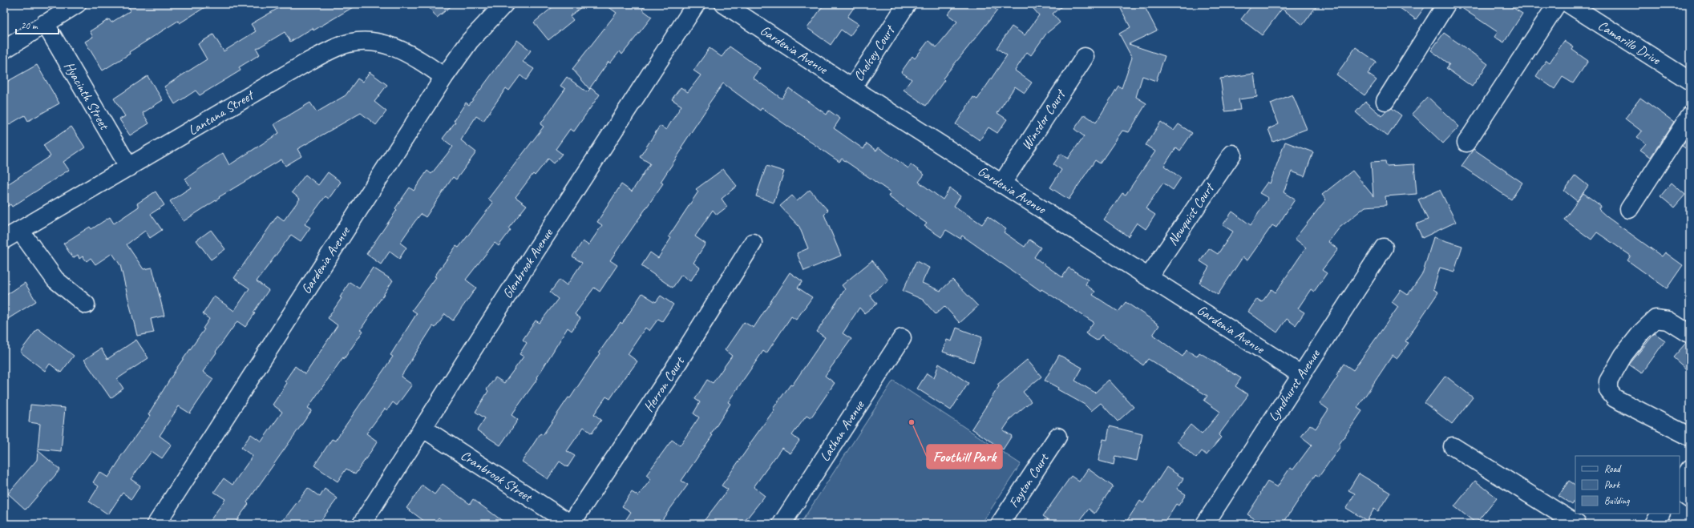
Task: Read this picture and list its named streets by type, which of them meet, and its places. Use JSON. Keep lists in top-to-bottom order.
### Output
{
  "streets": {
    "street": [
      "Camarillo Drive",
      "Gardenia Avenue",
      "Chelsey Court",
      "Hyacinth Street",
      "Lantana Street",
      "Winsdor Court",
      "Newquist Court",
      "Glenbrook Avenue",
      "Herron Court",
      "Lyndhurst Avenue",
      "Lathan Avenue",
      "Cranbrook Street",
      "Fayton Court"
    ]
  },
  "crossings": [
    ["Gardenia Avenue", "Chelsey Court"],
    ["Gardenia Avenue", "Lantana Street"],
    ["Gardenia Avenue", "Winsdor Court"],
    ["Gardenia Avenue", "Newquist Court"],
    ["Gardenia Avenue", "Lyndhurst Avenue"],
    ["Hyacinth Street", "Lantana Street"],
    ["Glenbrook Avenue", "Cranbrook Street"],
    ["Herron Court", "Cranbrook Street"]
  ],
  "places": ["Foothill Park"],
  "legend": ["Road", "Park", "Building"],
  "scale_bar": "20 m"
}
